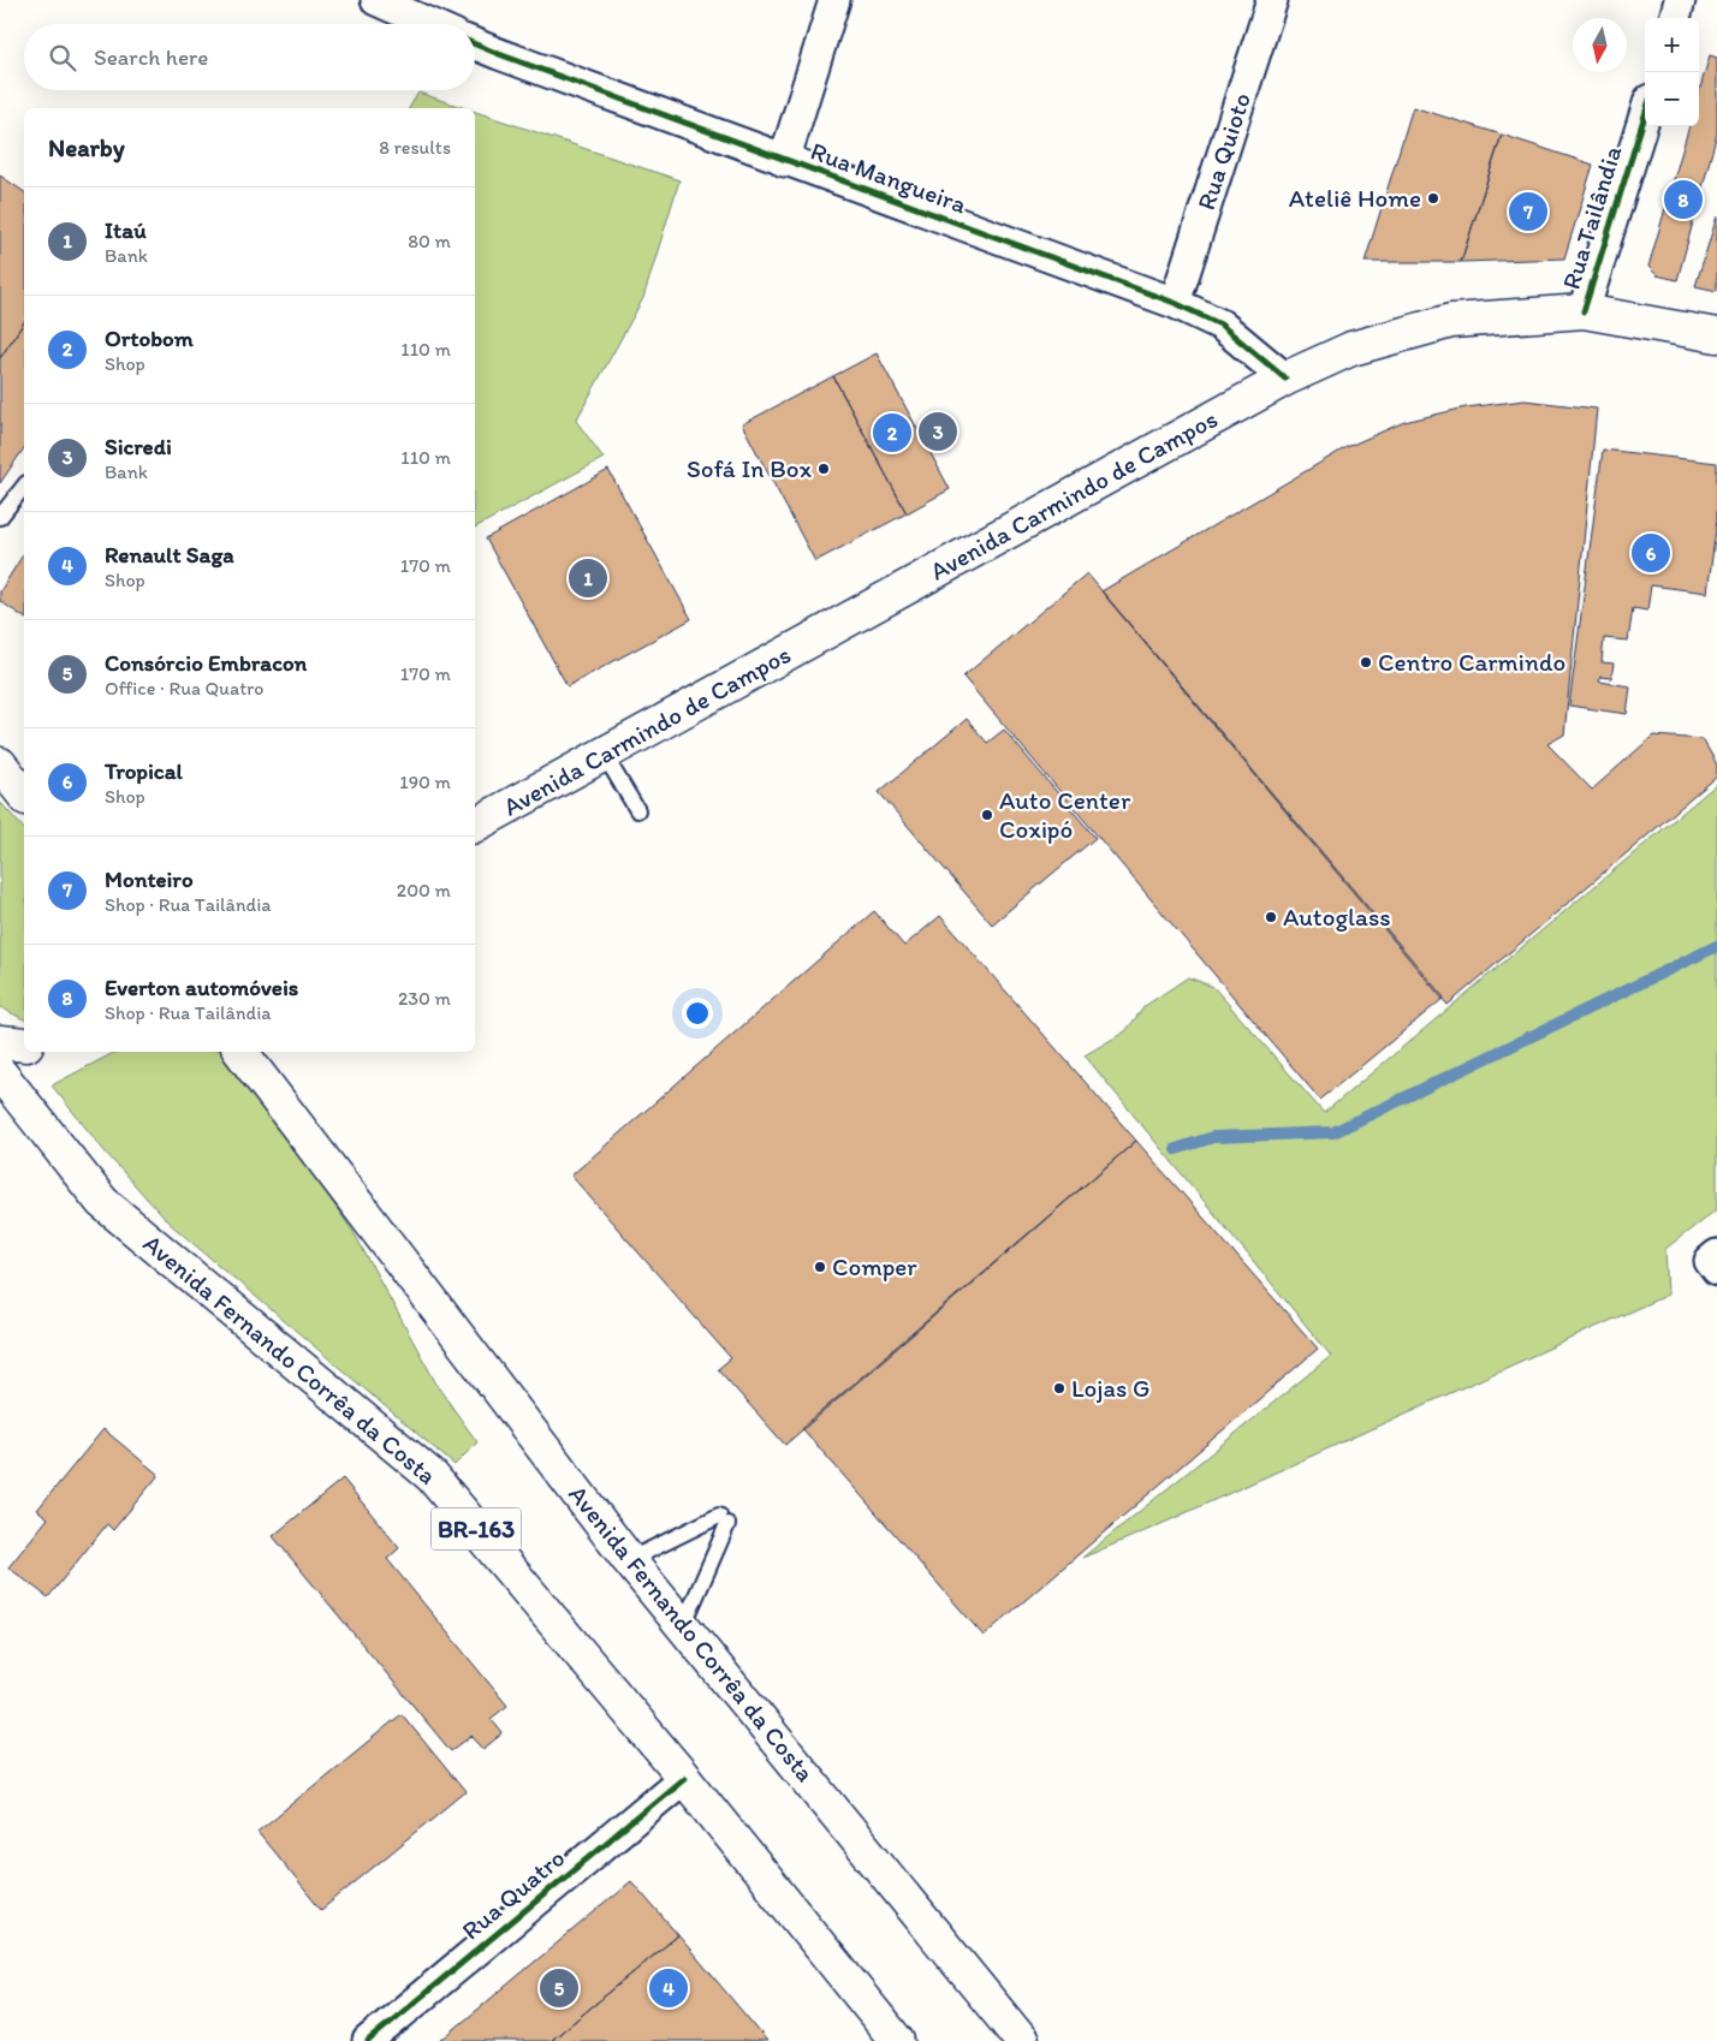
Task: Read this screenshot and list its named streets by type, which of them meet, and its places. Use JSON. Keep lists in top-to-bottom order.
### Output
{
  "streets": {
    "main road": ["Avenida Carmindo de Campos", "Avenida Fernando Corrêa da Costa", "BR-163"],
    "street": [
      "Rua Quioto",
      "Rua Mangueira",
      "Rua Tailândia",
      "Rua Quatro"
    ]
  },
  "crossings": [
    ["Rua Quioto", "Rua Mangueira"],
    ["Rua Mangueira", "Avenida Carmindo de Campos"],
    ["Rua Tailândia", "Avenida Carmindo de Campos"],
    ["Avenida Fernando Corrêa da Costa", "Rua Quatro"]
  ],
  "places": [
    "Ateliê Home",
    "Sofá In Box",
    "Centro Carmindo",
    "Auto Center Coxipó",
    "Autoglass",
    "Comper",
    "Lojas G"
  ],
  "north": "bottom",
  "page": {
    "map_buttons": ["+", "−"],
    "search": "Search here",
    "heading": ["Nearby", "8 results"],
    "pins": [
      "8",
      "7",
      "3",
      "2",
      "6",
      "1",
      "4",
      "5"
    ],
    "list": [
      {
        "mark": "1",
        "name": "Itaú",
        "note": "Bank",
        "value": "80 m"
      },
      {
        "mark": "2",
        "name": "Ortobom",
        "note": "Shop",
        "value": "110 m"
      },
      {
        "mark": "3",
        "name": "Sicredi",
        "note": "Bank",
        "value": "110 m"
      },
      {
        "mark": "4",
        "name": "Renault Saga",
        "note": "Shop",
        "value": "170 m"
      },
      {
        "mark": "5",
        "name": "Consórcio Embracon",
        "note": "Office · Rua Quatro",
        "value": "170 m"
      },
      {
        "mark": "6",
        "name": "Tropical",
        "note": "Shop",
        "value": "190 m"
      },
      {
        "mark": "7",
        "name": "Monteiro",
        "note": "Shop · Rua Tailândia",
        "value": "200 m"
      },
      {
        "mark": "8",
        "name": "Everton automóveis",
        "note": "Shop · Rua Tailândia",
        "value": "230 m"
      }
    ]
  }
}
